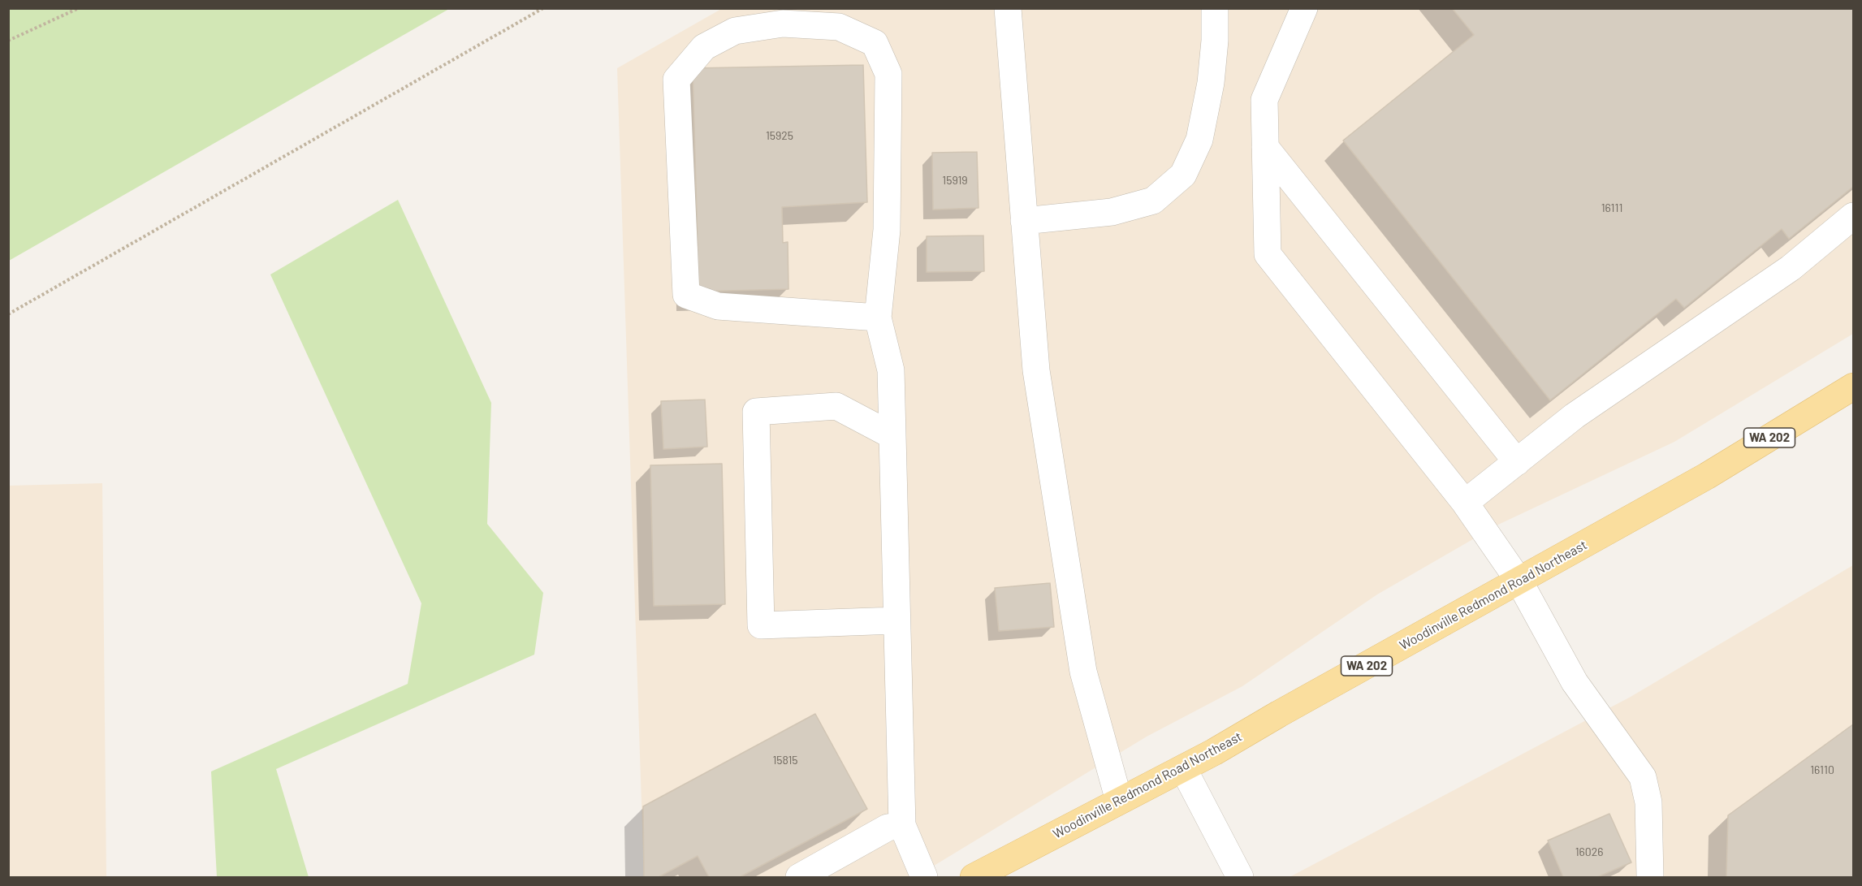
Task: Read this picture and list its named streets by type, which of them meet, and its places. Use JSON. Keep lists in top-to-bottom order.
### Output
{
  "streets": {
    "main road": ["WA 202", "Woodinville Redmond Road Northeast"]
  },
  "house_numbers": [
    "15925",
    "15919",
    "16111",
    "15815",
    "16110",
    "16026"
  ]
}
